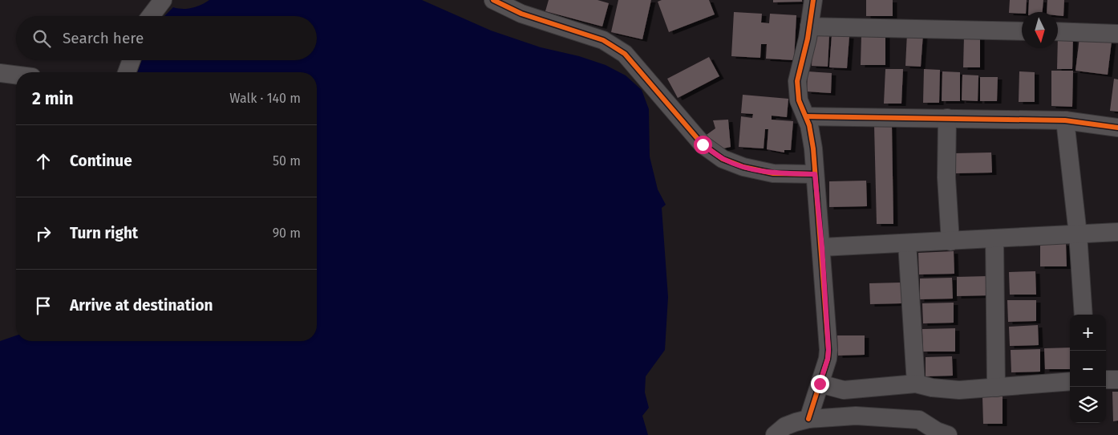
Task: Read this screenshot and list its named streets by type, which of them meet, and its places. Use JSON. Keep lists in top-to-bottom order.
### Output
{
  "north": "bottom",
  "page": {
    "search": "Search here",
    "heading": ["2 min", "Walk · 140 m"],
    "list": [
      ["Continue", "50 m"],
      ["Turn right", "90 m"],
      "Arrive at destination"
    ],
    "map_buttons": ["+", "−"]
  }
}
